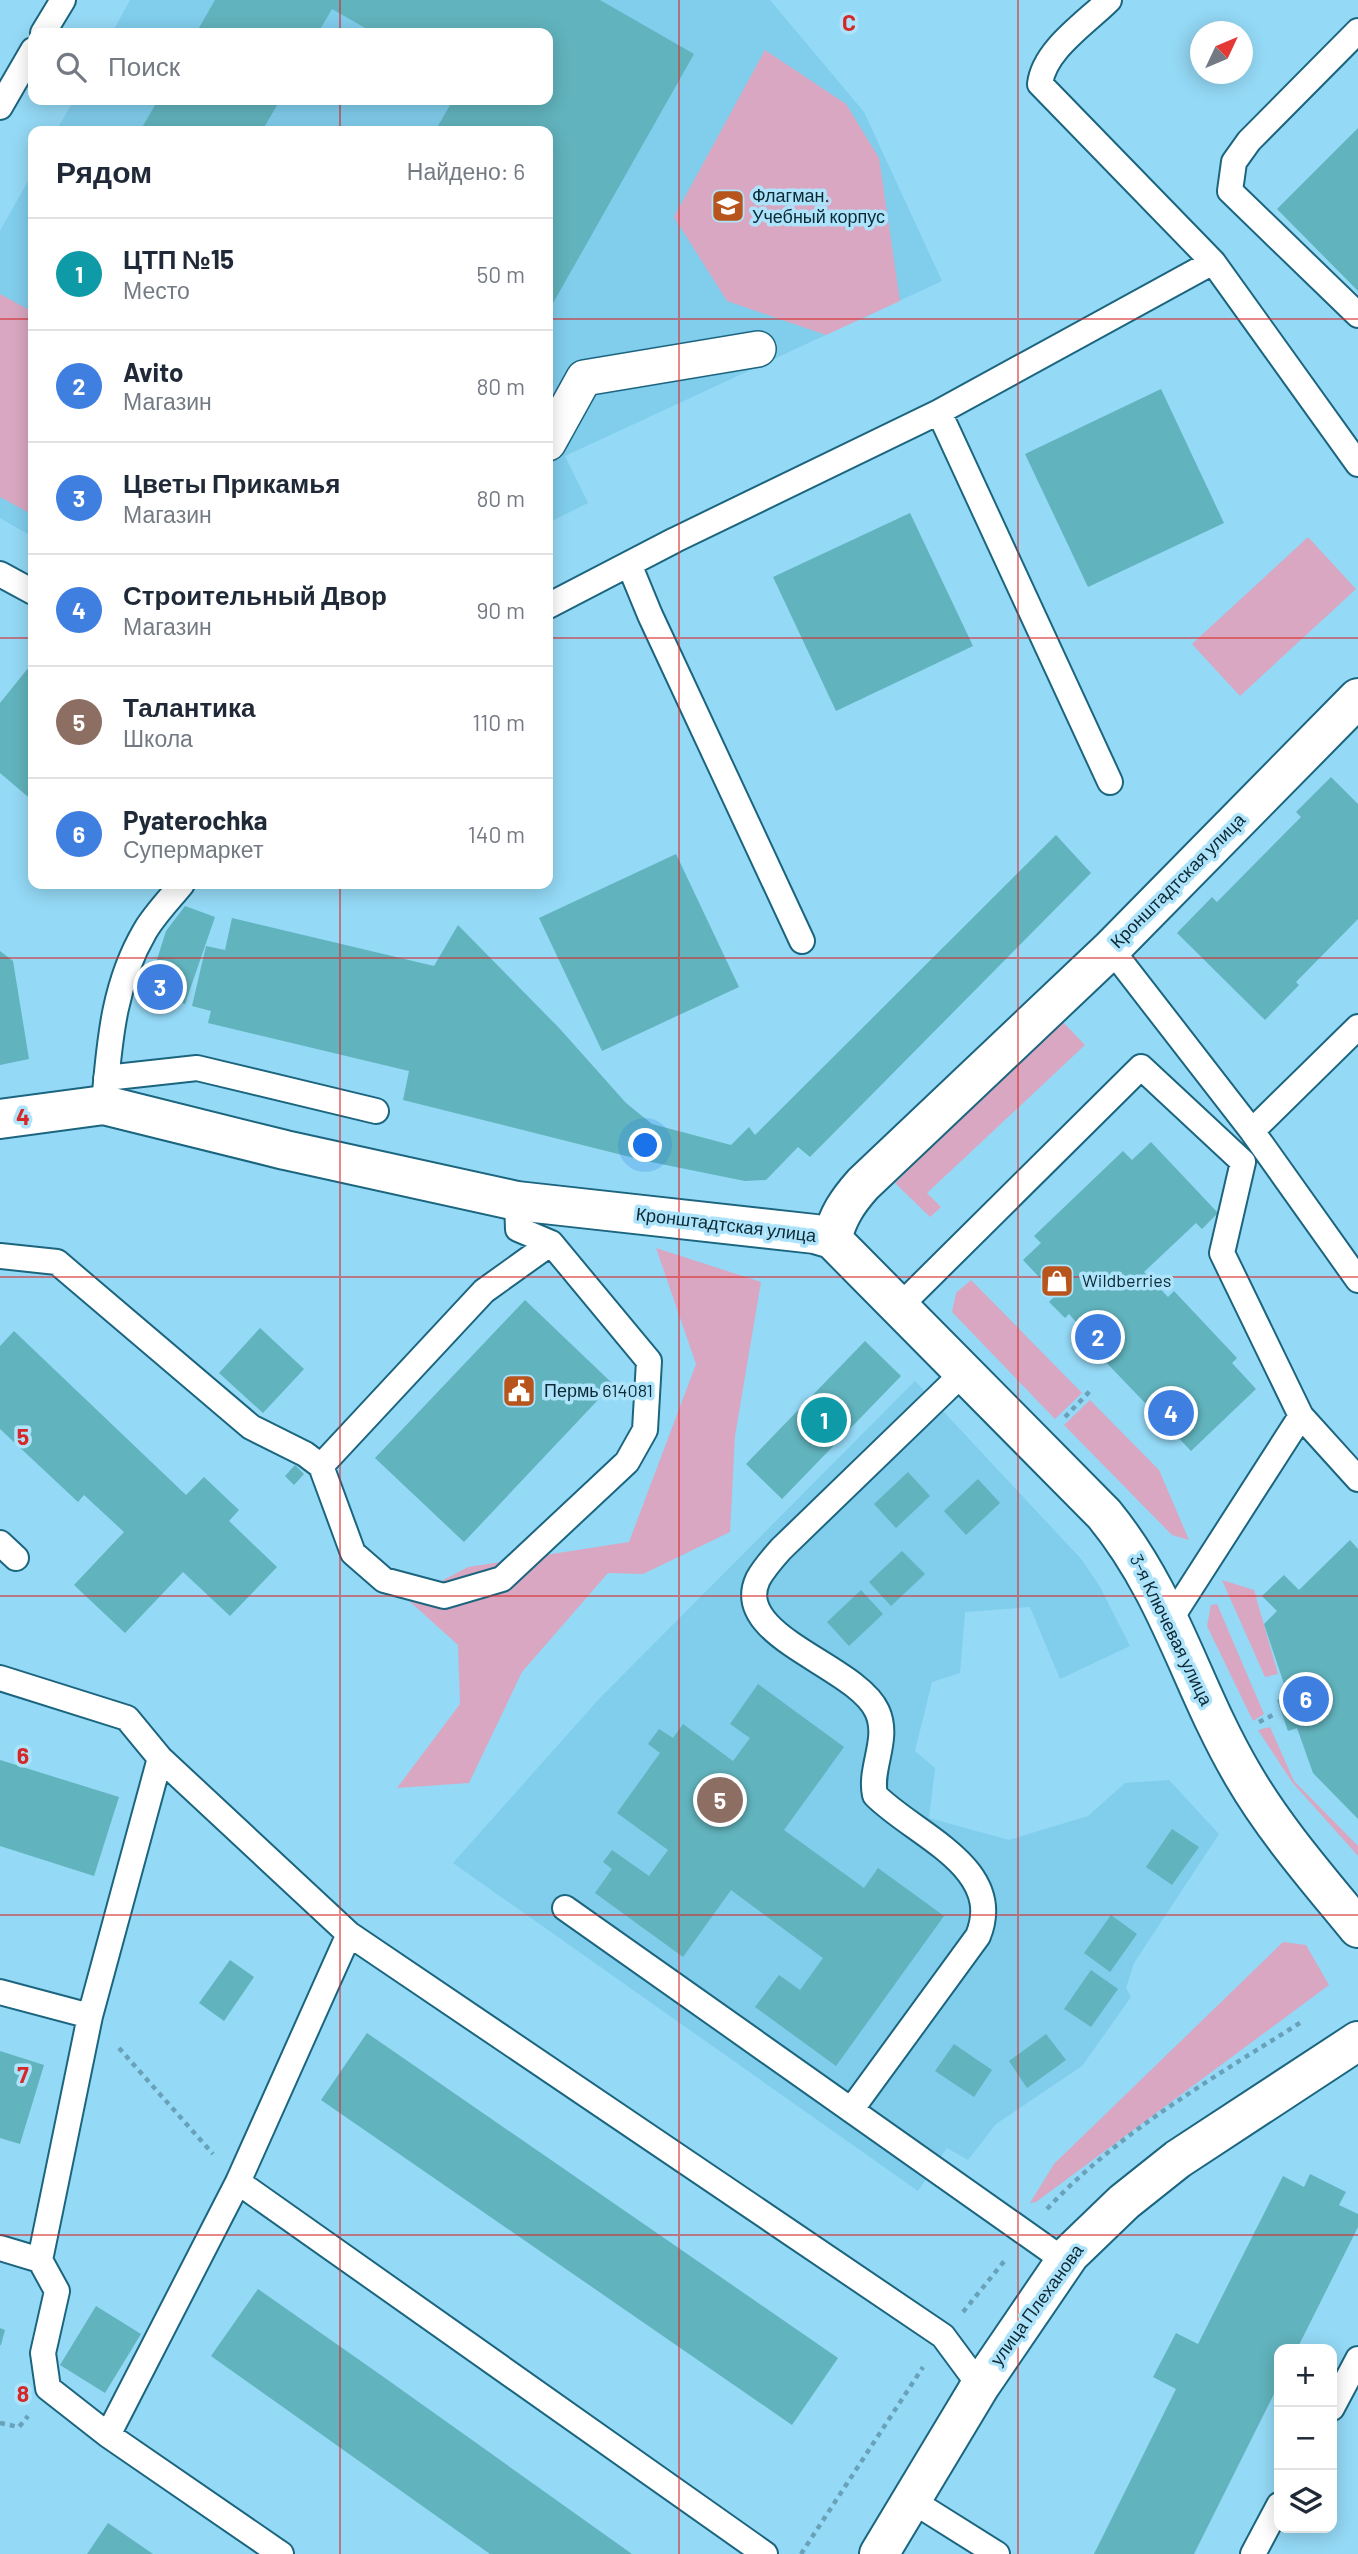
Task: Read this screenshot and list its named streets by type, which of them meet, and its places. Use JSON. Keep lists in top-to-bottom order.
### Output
{
  "streets": {
    "street": ["Кронштадтская улица", "3-я Ключевая улица", "улица Плеханова"]
  },
  "crossings": [
    ["Кронштадтская улица", "3-я Ключевая улица"]
  ],
  "places": {
    "school or university": ["Флагман. Учебный корпус"],
    "shop": ["Wildberries"],
    "public building": ["Пермь 614081"]
  },
  "north": "top right",
  "page": {
    "search": "Поиск",
    "heading": ["Рядом", "Найдено: 6"],
    "list": [
      {
        "mark": "1",
        "name": "ЦТП №15",
        "note": "Место",
        "value": "50 m"
      },
      {
        "mark": "2",
        "name": "Avito",
        "note": "Магазин",
        "value": "80 m"
      },
      {
        "mark": "3",
        "name": "Цветы Прикамья",
        "note": "Магазин",
        "value": "80 m"
      },
      {
        "mark": "4",
        "name": "Строительный Двор",
        "note": "Магазин",
        "value": "90 m"
      },
      {
        "mark": "5",
        "name": "Талантика",
        "note": "Школа",
        "value": "110 m"
      },
      {
        "mark": "6",
        "name": "Pyaterochka",
        "note": "Супермаркет",
        "value": "140 m"
      }
    ],
    "pins": [
      "3",
      "2",
      "4",
      "1",
      "6",
      "5"
    ],
    "map_buttons": ["+", "−"]
  },
  "grid": {
    "columns": ["C"],
    "rows": [
      "4",
      "5",
      "6",
      "7",
      "8"
    ]
  }
}
